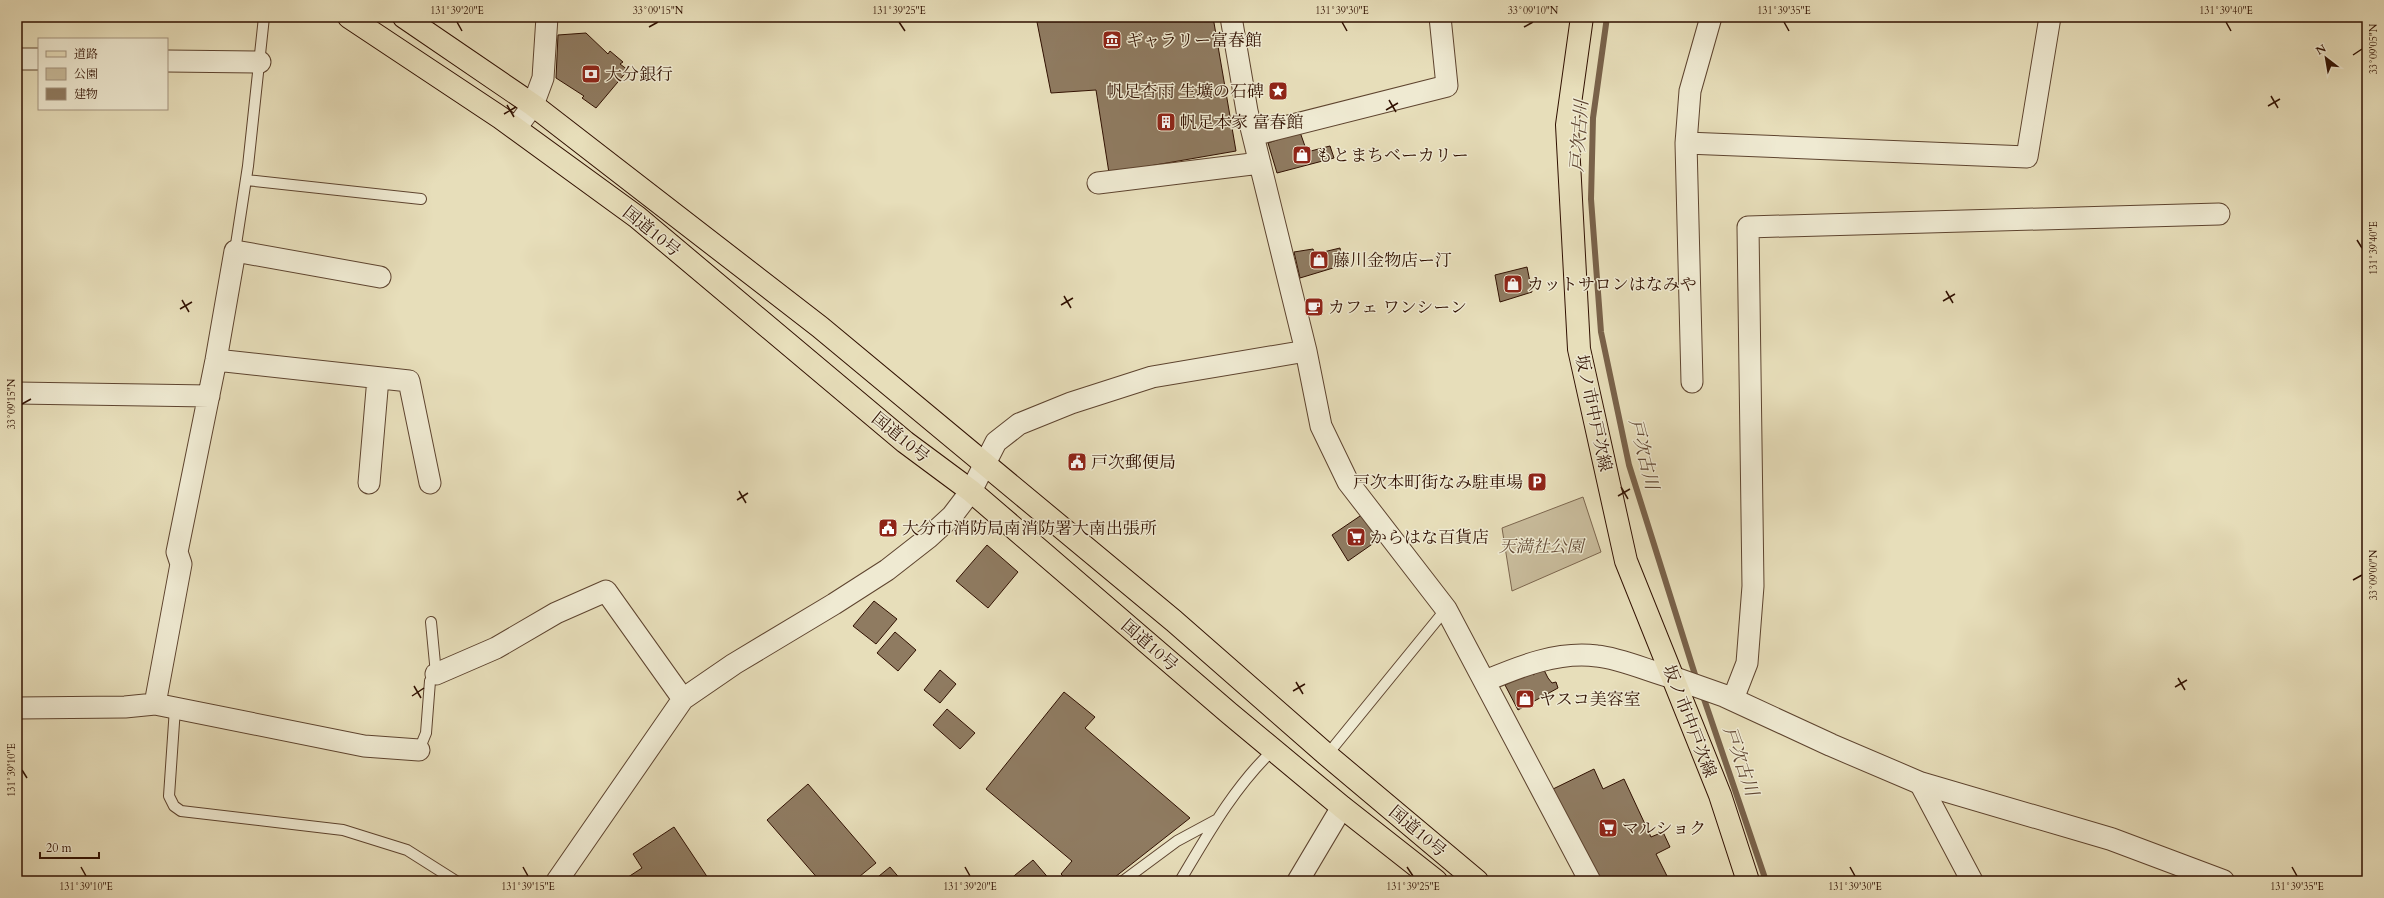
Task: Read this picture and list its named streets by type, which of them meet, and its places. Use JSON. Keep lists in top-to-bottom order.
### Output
{
  "streets": {
    "main road": ["国道10号", "坂ノ市中戸次線"]
  },
  "water": ["戸次古川"],
  "parks": ["天満社公園"],
  "places": {
    "museum": ["ギャラリー富春館"],
    "bank": ["大分銀行"],
    "place": ["帆足杏雨 生壙の石碑"],
    "building": ["帆足本家 富春館"],
    "shop": [
      "もとまちベーカリー",
      "藤川金物店ー汀",
      "カットサロンはなみや",
      "ヤスコ美容室"
    ],
    "cafe": ["カフェ ワンシーン"],
    "public building": ["戸次郵便局", "大分市消防局南消防署大南出張所"],
    "parking": ["戸次本町街なみ駐車場"],
    "supermarket": ["からはな百貨店", "マルショク"]
  },
  "legend": ["道路", "公園", "建物"],
  "scale_bar": "20 m",
  "north": "top left",
  "coordinates": [
    "131°39'20\"E",
    "33°09'15\"N",
    "131°39'25\"E",
    "131°39'30\"E",
    "33°09'10\"N",
    "131°39'35\"E",
    "131°39'40\"E",
    "33°09'05\"N",
    "33°09'00\"N",
    "131°39'10\"E",
    "131°39'15\"E"
  ]
}
